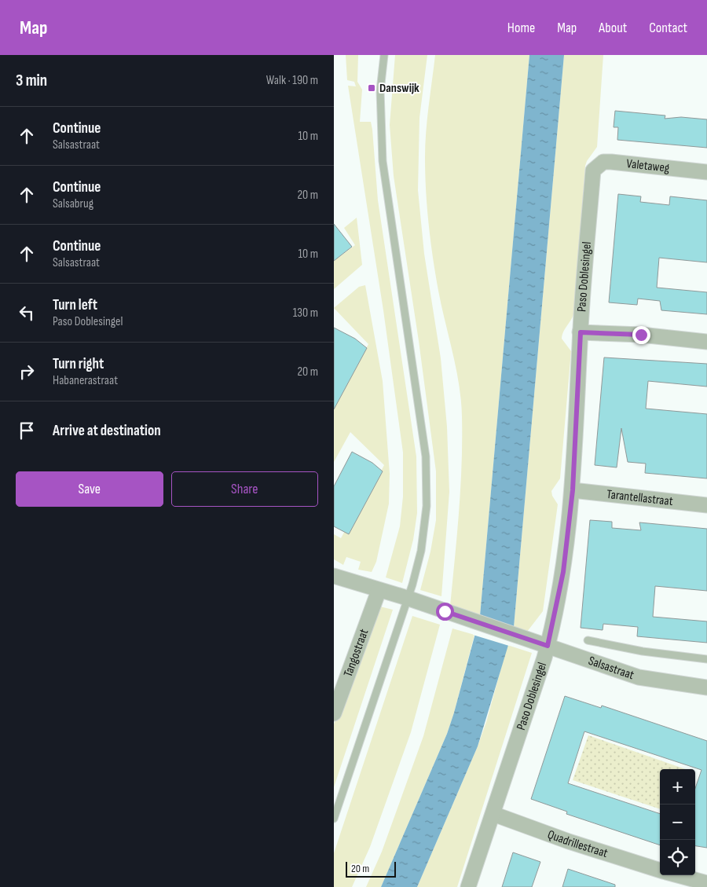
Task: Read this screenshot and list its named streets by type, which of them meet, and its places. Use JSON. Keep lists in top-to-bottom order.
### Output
{
  "streets": {
    "street": [
      "Valetaweg",
      "Paso Doblesingel",
      "Tarantellastraat",
      "Tangostraat",
      "Salsastraat",
      "Quadrillestraat"
    ]
  },
  "crossings": [
    ["Valetaweg", "Paso Doblesingel"],
    ["Paso Doblesingel", "Tarantellastraat"],
    ["Paso Doblesingel", "Salsastraat"],
    ["Paso Doblesingel", "Quadrillestraat"]
  ],
  "places": {
    "transit": ["Danswijk"]
  },
  "scale_bar": "20 m",
  "page": {
    "header": "Map",
    "nav": [
      "Home",
      "Map",
      "About",
      "Contact"
    ],
    "heading": ["3 min", "Walk · 190 m"],
    "list": [
      ["Continue", "Salsastraat", "10 m"],
      ["Continue", "Salsabrug", "20 m"],
      ["Continue", "Salsastraat", "10 m"],
      ["Turn left", "Paso Doblesingel", "130 m"],
      ["Turn right", "Habanerastraat", "20 m"],
      "Arrive at destination"
    ],
    "buttons": ["Save", "Share"],
    "map_buttons": ["+", "−"],
    "scale": "20 m"
  }
}
